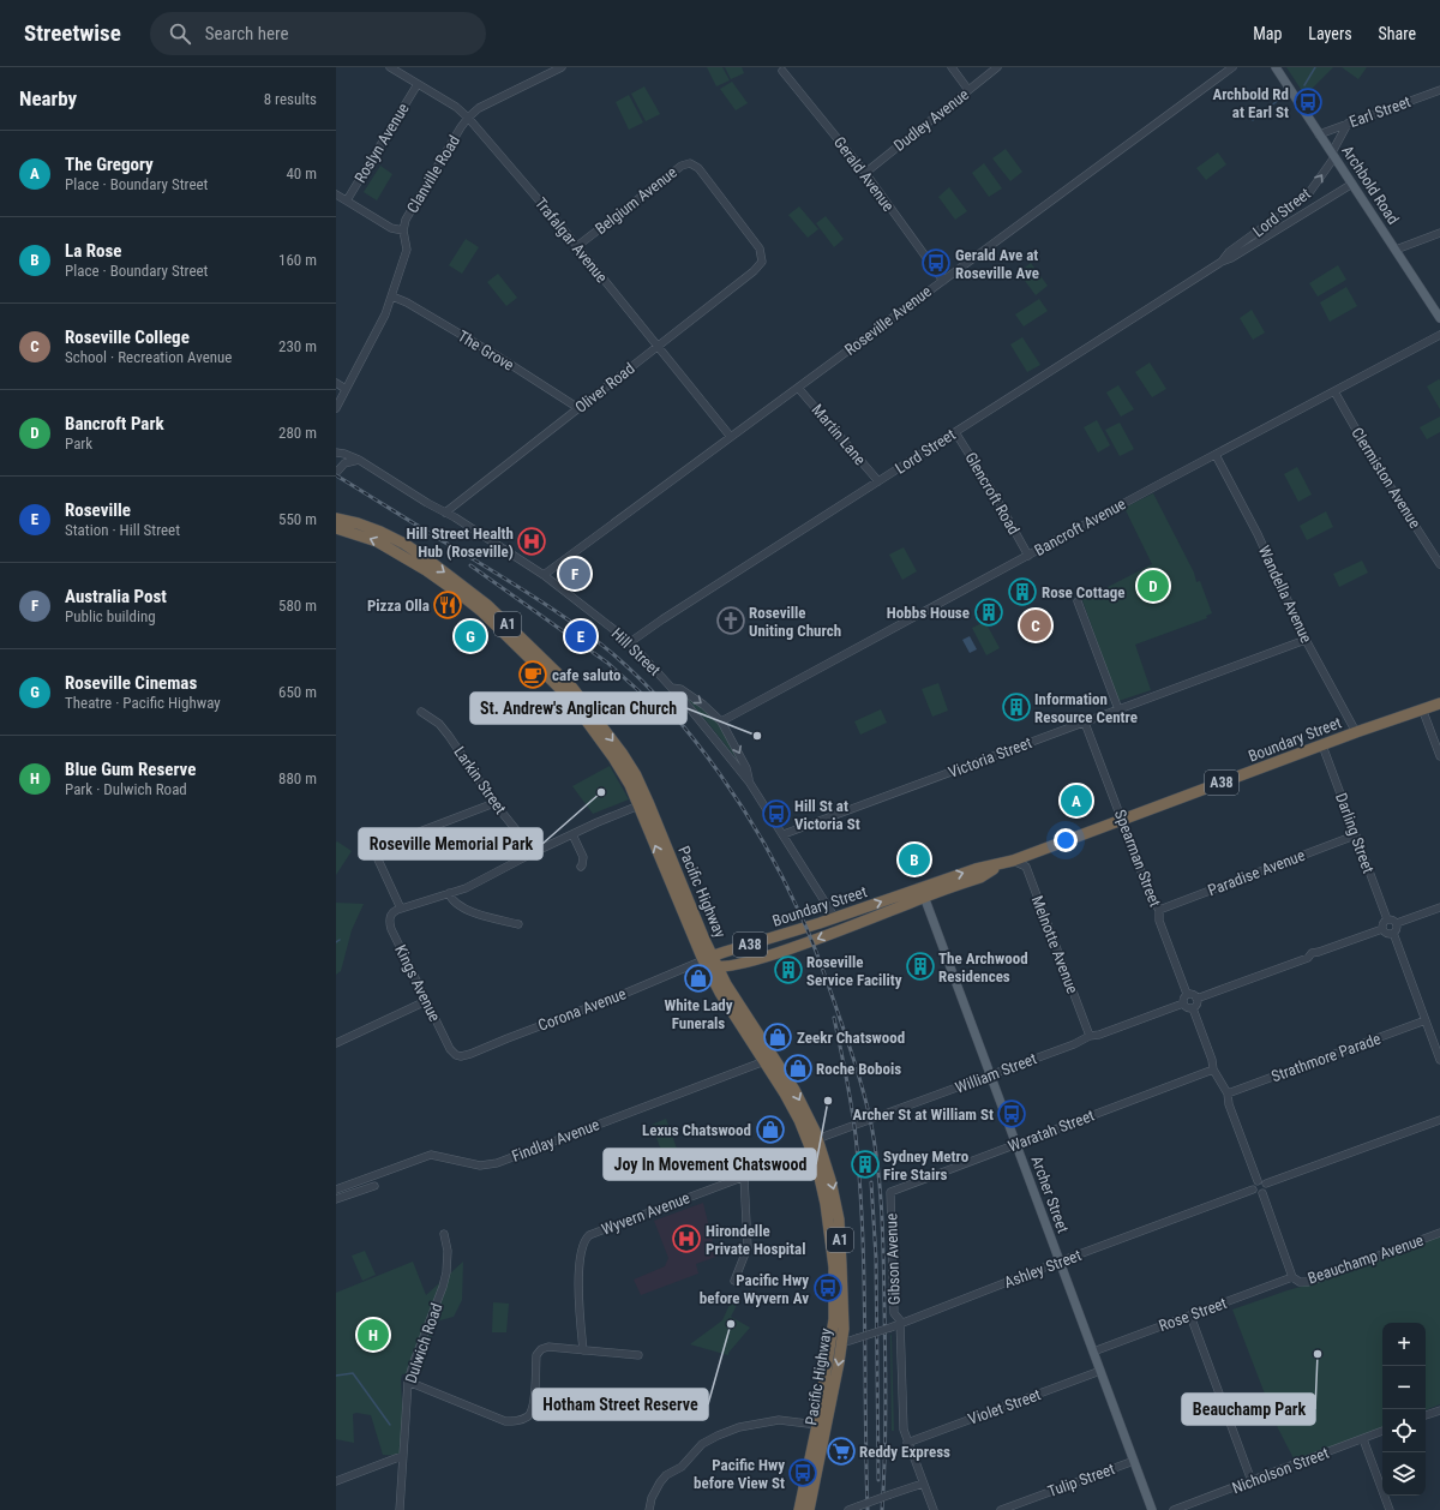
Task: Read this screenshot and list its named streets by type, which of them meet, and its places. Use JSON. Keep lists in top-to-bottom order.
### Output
{
  "streets": {
    "highway": [
      "A1",
      "Boundary Street",
      "A38",
      "Pacific Highway"
    ],
    "main road": ["Archbold Road", "Archer Street"],
    "street": [
      "Earl Street",
      "Dudley Avenue",
      "Roslyn Avenue",
      "Clanville Road",
      "Gerald Avenue",
      "Belgium Avenue",
      "Lord Street",
      "Trafalgar Avenue",
      "Roseville Avenue",
      "The Grove",
      "Oliver Road",
      "Martin Lane",
      "Clermiston Avenue",
      "Glencroft Road",
      "Bancroft Avenue",
      "Wandella Avenue",
      "Hill Street",
      "Victoria Street",
      "Larkin Street",
      "Darling Street",
      "Spearman Street",
      "Paradise Avenue",
      "Melnotte Avenue",
      "Kings Avenue",
      "Corona Avenue",
      "Strathmore Parade",
      "William Street",
      "Waratah Street",
      "Findlay Avenue",
      "Wyvern Avenue",
      "Gibson Avenue",
      "Beauchamp Avenue",
      "Ashley Street",
      "Rose Street",
      "Dulwich Road",
      "Violet Street",
      "Nicholson Street",
      "Tulip Street"
    ]
  },
  "crossings": [
    ["Earl Street", "Archbold Road"],
    ["Earl Street", "Lord Street"],
    ["Dudley Avenue", "Gerald Avenue"],
    ["Roslyn Avenue", "Trafalgar Avenue"],
    ["Clanville Road", "Trafalgar Avenue"],
    ["Clanville Road", "The Grove"],
    ["Gerald Avenue", "Roseville Avenue"],
    ["Archbold Road", "Lord Street"],
    ["Belgium Avenue", "Trafalgar Avenue"],
    ["Belgium Avenue", "Oliver Road"],
    ["Lord Street", "Martin Lane"],
    ["Lord Street", "Glencroft Road"],
    ["Lord Street", "Hill Street"],
    ["Trafalgar Avenue", "Roseville Avenue"],
    ["Trafalgar Avenue", "Oliver Road"],
    ["Roseville Avenue", "Martin Lane"],
    ["Roseville Avenue", "Hill Street"],
    ["The Grove", "Oliver Road"],
    ["Oliver Road", "Hill Street"],
    ["Clermiston Avenue", "Bancroft Avenue"],
    ["Glencroft Road", "Bancroft Avenue"],
    ["Bancroft Avenue", "Wandella Avenue"],
    ["Wandella Avenue", "Boundary Street"],
    ["Wandella Avenue", "Victoria Street"],
    ["Hill Street", "Boundary Street"],
    ["Hill Street", "Victoria Street"],
    ["Boundary Street", "A38"],
    ["Boundary Street", "Darling Street"],
    ["Boundary Street", "Spearman Street"],
    ["Boundary Street", "Pacific Highway"],
    ["Boundary Street", "Melnotte Avenue"],
    ["Boundary Street", "Corona Avenue"],
    ["Boundary Street", "Archer Street"],
    ["Victoria Street", "Spearman Street"],
    ["A38", "Pacific Highway"],
    ["A38", "Corona Avenue"],
    ["Darling Street", "Paradise Avenue"],
    ["Spearman Street", "Paradise Avenue"],
    ["Spearman Street", "William Street"],
    ["Pacific Highway", "Corona Avenue"],
    ["Pacific Highway", "William Street"],
    ["Pacific Highway", "Findlay Avenue"],
    ["Pacific Highway", "Wyvern Avenue"],
    ["Pacific Highway", "Ashley Street"],
    ["Melnotte Avenue", "William Street"],
    ["Kings Avenue", "Corona Avenue"],
    ["William Street", "Archer Street"],
    ["William Street", "Wyvern Avenue"],
    ["Waratah Street", "Archer Street"],
    ["Waratah Street", "Gibson Avenue"],
    ["Archer Street", "Ashley Street"],
    ["Archer Street", "Rose Street"],
    ["Archer Street", "Violet Street"],
    ["Archer Street", "Tulip Street"],
    ["Gibson Avenue", "Ashley Street"],
    ["Gibson Avenue", "Violet Street"],
    ["Beauchamp Avenue", "Rose Street"]
  ],
  "places": {
    "bus stop": [
      "Archbold Rd at Earl St",
      "Gerald Ave at Roseville Ave",
      "Hill St at Victoria St",
      "Archer St at William St",
      "Pacific Hwy before Wyvern Av",
      "Pacific Hwy before View St"
    ],
    "hospital": ["Hill Street Health Hub (Roseville)", "Hirondelle Private Hospital"],
    "building": [
      "Rose Cottage",
      "Hobbs House",
      "Information Resource Centre",
      "The Archwood Residences",
      "Roseville Service Facility",
      "Sydney Metro Fire Stairs"
    ],
    "restaurant": ["Pizza Olla"],
    "church": ["Roseville Uniting Church"],
    "cafe": ["cafe saluto"],
    "other": [
      "St. Andrew's Anglican Church",
      "Roseville Memorial Park",
      "Joy In Movement Chatswood",
      "Hotham Street Reserve",
      "Beauchamp Park"
    ],
    "shop": [
      "White Lady Funerals",
      "Zeekr Chatswood",
      "Roche Bobois",
      "Lexus Chatswood"
    ],
    "supermarket": ["Reddy Express"]
  },
  "page": {
    "header": "Streetwise",
    "search": "Search here",
    "nav": ["Map", "Layers", "Share"],
    "heading": ["Nearby", "8 results"],
    "list": [
      {
        "mark": "A",
        "name": "The Gregory",
        "note": "Place · Boundary Street",
        "value": "40 m"
      },
      {
        "mark": "B",
        "name": "La Rose",
        "note": "Place · Boundary Street",
        "value": "160 m"
      },
      {
        "mark": "C",
        "name": "Roseville College",
        "note": "School · Recreation Avenue",
        "value": "230 m"
      },
      {
        "mark": "D",
        "name": "Bancroft Park",
        "note": "Park",
        "value": "280 m"
      },
      {
        "mark": "E",
        "name": "Roseville",
        "note": "Station · Hill Street",
        "value": "550 m"
      },
      {
        "mark": "F",
        "name": "Australia Post",
        "note": "Public building",
        "value": "580 m"
      },
      {
        "mark": "G",
        "name": "Roseville Cinemas",
        "note": "Theatre · Pacific Highway",
        "value": "650 m"
      },
      {
        "mark": "H",
        "name": "Blue Gum Reserve",
        "note": "Park · Dulwich Road",
        "value": "880 m"
      }
    ],
    "pins": [
      "F",
      "D",
      "C",
      "E",
      "G",
      "A",
      "B",
      "H"
    ],
    "map_buttons": ["+", "−"]
  }
}
